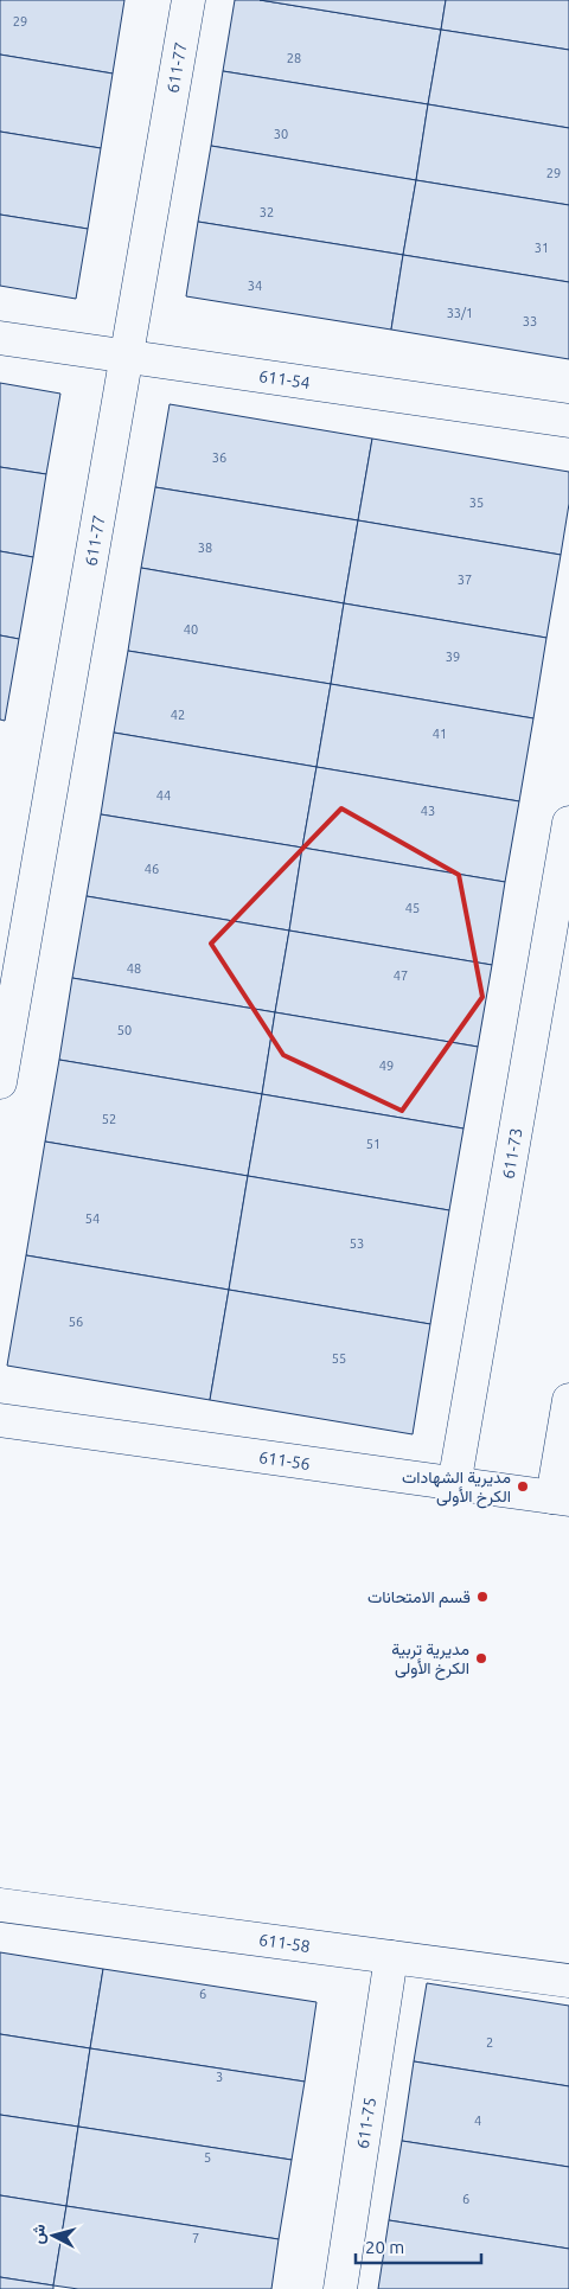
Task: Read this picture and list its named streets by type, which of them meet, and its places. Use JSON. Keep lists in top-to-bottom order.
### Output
{
  "streets": {
    "street": [
      "611-77",
      "611-54",
      "611-73",
      "611-56",
      "611-58",
      "611-75"
    ]
  },
  "crossings": [
    ["611-77", "611-54"],
    ["611-73", "611-56"],
    ["611-58", "611-75"]
  ],
  "places": ["مديرية الشهادات الكرخ الأولى", "قسم الامتحانات", "مديرية تربية الكرخ الأولى"],
  "house_numbers": [
    "29",
    "28",
    "30",
    "29",
    "32",
    "31",
    "34",
    "33/1",
    "33",
    "36",
    "35",
    "38",
    "37",
    "40",
    "39",
    "42",
    "41",
    "44",
    "43",
    "46",
    "45",
    "48",
    "47",
    "50",
    "49",
    "52",
    "51",
    "54",
    "53",
    "56",
    "55",
    "6",
    "2",
    "3",
    "4",
    "5",
    "6",
    "7"
  ],
  "scale_bar": "20 m",
  "north": "left"
}
